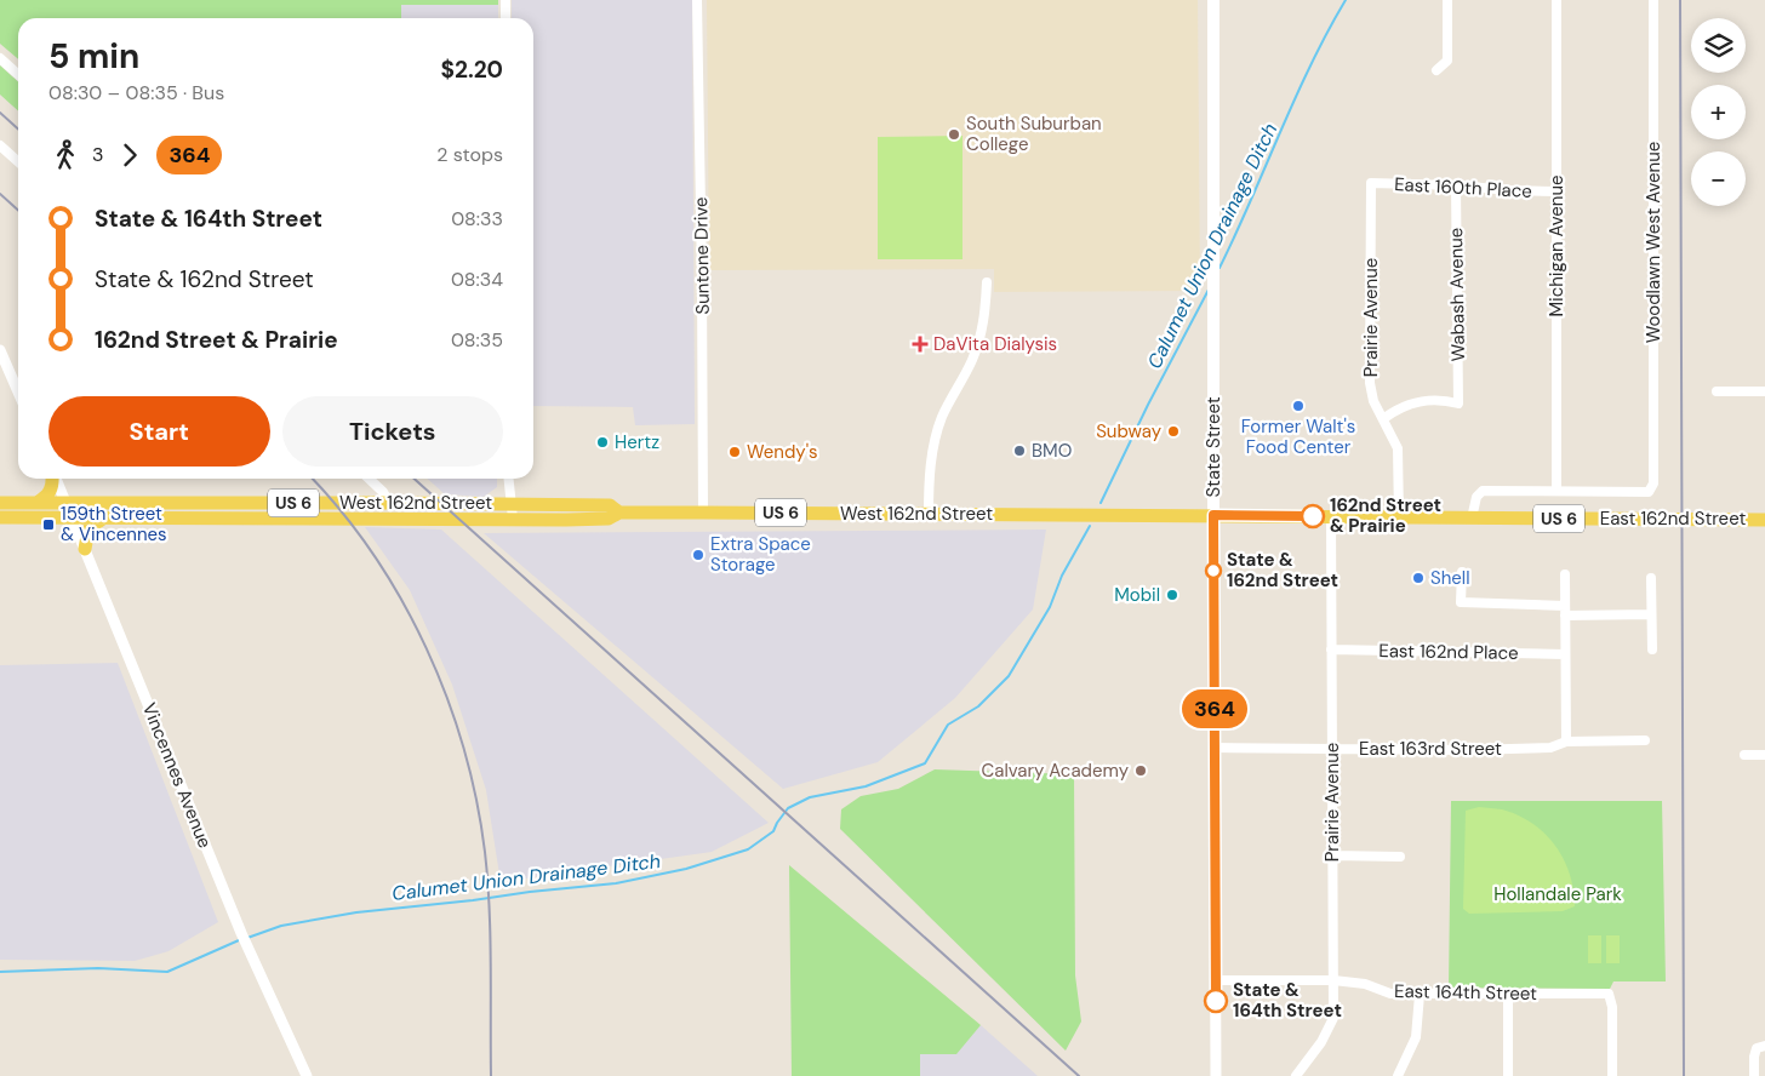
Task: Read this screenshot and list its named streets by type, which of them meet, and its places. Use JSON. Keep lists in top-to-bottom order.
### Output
{
  "streets": {
    "main road": [
      "State Street",
      "US 6",
      "West 162nd Street",
      "East 162nd Street"
    ],
    "street": [
      "East 160th Place",
      "Woodlawn West Avenue",
      "Michigan Avenue",
      "Suntone Drive",
      "Wabash Avenue",
      "Prairie Avenue",
      "East 162nd Place",
      "East 163rd Street",
      "Vincennes Avenue",
      "East 164th Street"
    ]
  },
  "crossings": [
    ["East 160th Place", "Michigan Avenue"],
    ["East 160th Place", "Wabash Avenue"],
    ["East 160th Place", "Prairie Avenue"],
    ["Woodlawn West Avenue", "East 162nd Street"],
    ["Michigan Avenue", "East 162nd Street"],
    ["Suntone Drive", "West 162nd Street"],
    ["Wabash Avenue", "Prairie Avenue"],
    ["Prairie Avenue", "East 162nd Street"],
    ["Prairie Avenue", "East 162nd Place"],
    ["Prairie Avenue", "East 163rd Street"],
    ["Prairie Avenue", "East 164th Street"],
    ["State Street", "West 162nd Street"],
    ["State Street", "East 162nd Street"],
    ["State Street", "East 163rd Street"],
    ["State Street", "East 164th Street"],
    ["US 6", "West 162nd Street"],
    ["US 6", "Vincennes Avenue"],
    ["West 162nd Street", "East 162nd Street"],
    ["West 162nd Street", "Vincennes Avenue"]
  ],
  "water": ["Calumet Union Drainage Ditch"],
  "parks": ["Hollandale Park"],
  "places": {
    "other": [
      "South Suburban College",
      "Former Walt's Food Center",
      "Subway",
      "Hertz",
      "BMO",
      "Wendy's",
      "162nd Street & Prairie",
      "Extra Space Storage",
      "State & 162nd Street",
      "Shell",
      "Mobil",
      "Calvary Academy",
      "State & 164th Street"
    ],
    "health": ["DaVita Dialysis"],
    "transit": ["159th Street & Vincennes"]
  },
  "lines": ["bus line 364"],
  "page": {
    "on_map": "364",
    "map_buttons": ["+", "−"],
    "heading": ["5 min", "08:30 – 08:35 · Bus", "$2.20"],
    "legs": ["3", "364", "2 stops"],
    "list": [
      {
        "name": "State & 164th Street",
        "value": "08:33"
      },
      {
        "name": "State & 162nd Street",
        "value": "08:34"
      },
      {
        "name": "162nd Street & Prairie",
        "value": "08:35"
      }
    ],
    "buttons": ["Start", "Tickets"]
  }
}
